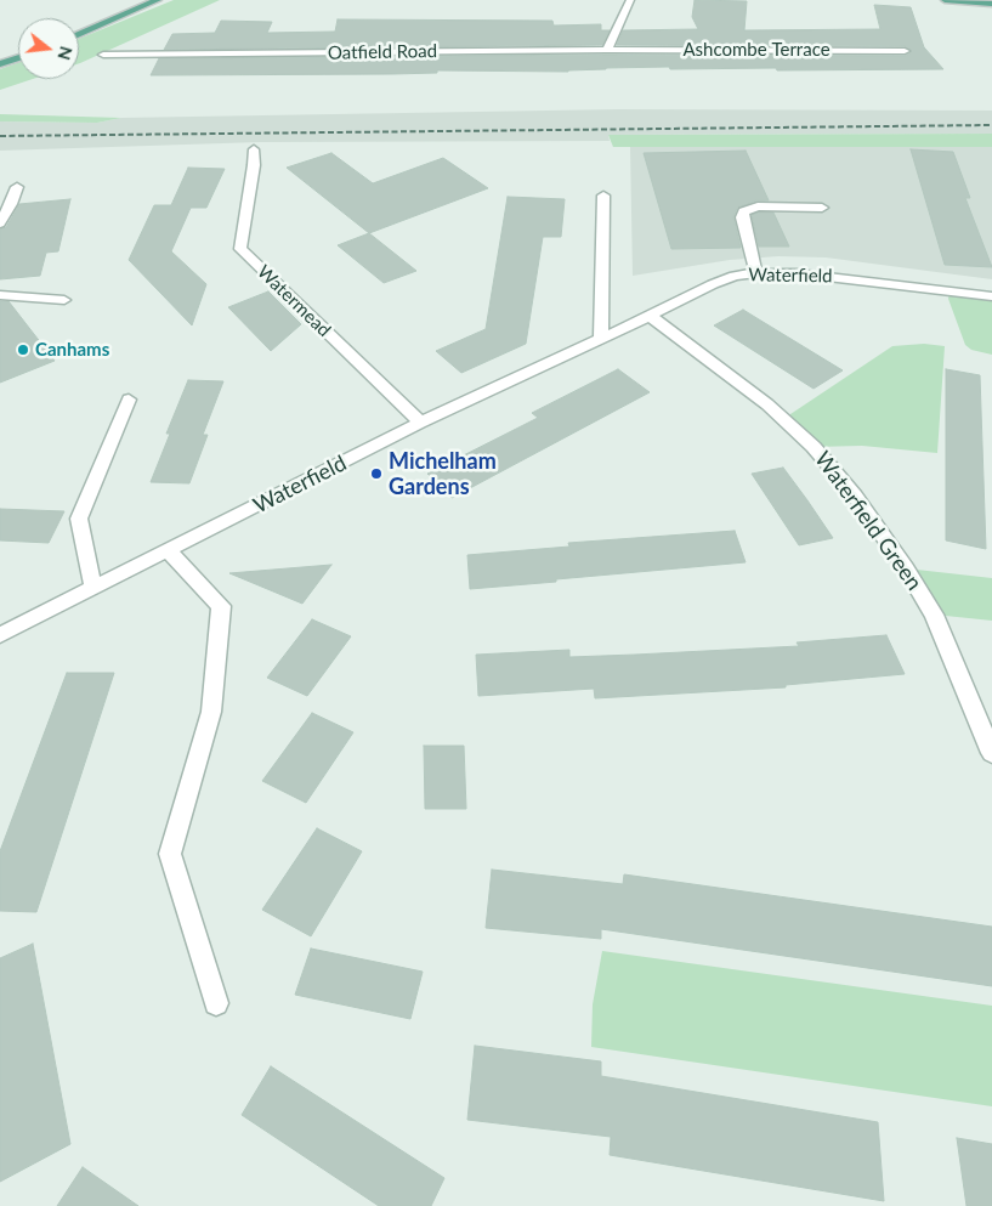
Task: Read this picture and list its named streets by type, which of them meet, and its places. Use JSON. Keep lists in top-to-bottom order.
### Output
{
  "streets": {
    "street": [
      "Ashcombe Terrace",
      "Oatfield Road",
      "Waterfield",
      "Watermead",
      "Waterfield Green"
    ]
  },
  "crossings": [
    ["Ashcombe Terrace", "Oatfield Road"],
    ["Waterfield", "Watermead"],
    ["Waterfield", "Waterfield Green"]
  ],
  "places": ["Canhams", "Michelham Gardens"],
  "north": "right"
}
